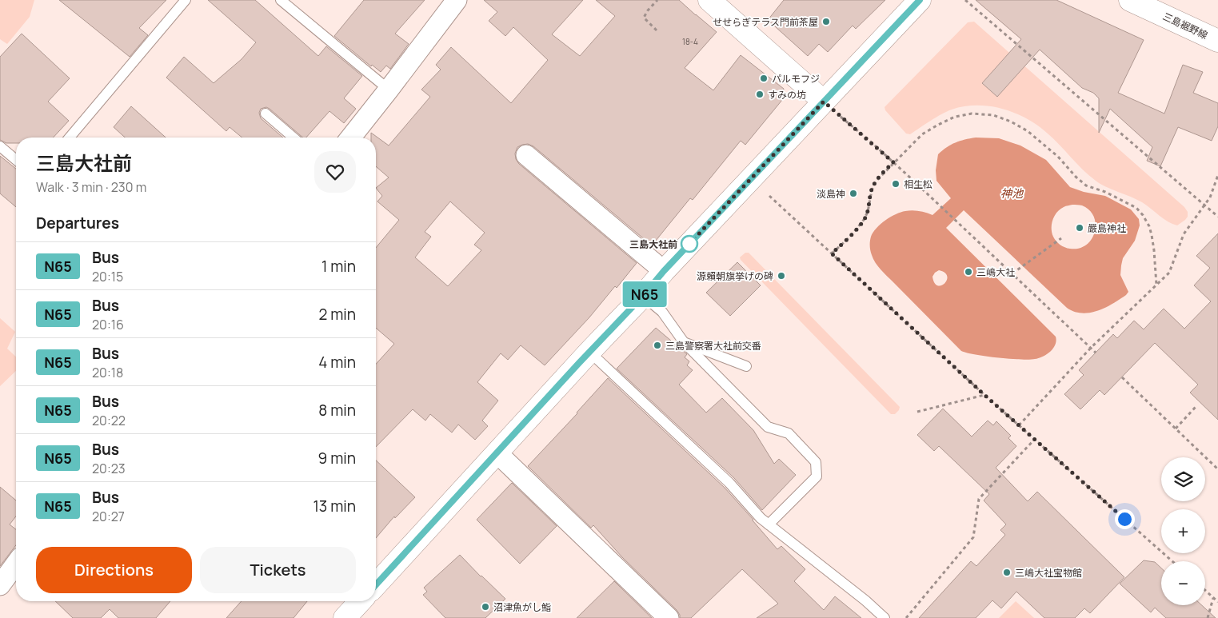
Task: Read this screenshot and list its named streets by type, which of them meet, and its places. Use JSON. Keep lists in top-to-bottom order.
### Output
{
  "streets": {
    "main road": ["三島裾野線"]
  },
  "water": ["神池"],
  "places": [
    "せせらぎテラス門前茶屋",
    "パルモフジ",
    "すみの坊",
    "相生松",
    "淡島神",
    "嚴島神社",
    "三島大社前",
    "三嶋大社",
    "源賴朝旗挙げの碑",
    "三島警察署大社前交番",
    "三嶋大社宝物館",
    "沼津魚がし鮨"
  ],
  "lines": ["bus line N65"],
  "house_numbers": ["18-4"],
  "page": {
    "on_map": "N65",
    "heading": [
      ["三島大社前", "Walk · 3 min · 230 m"],
      "Departures"
    ],
    "list": [
      {
        "mark": "N65",
        "name": "Bus",
        "note": "20:15",
        "value": "1 min"
      },
      {
        "mark": "N65",
        "name": "Bus",
        "note": "20:16",
        "value": "2 min"
      },
      {
        "mark": "N65",
        "name": "Bus",
        "note": "20:18",
        "value": "4 min"
      },
      {
        "mark": "N65",
        "name": "Bus",
        "note": "20:22",
        "value": "8 min"
      },
      {
        "mark": "N65",
        "name": "Bus",
        "note": "20:23",
        "value": "9 min"
      },
      {
        "mark": "N65",
        "name": "Bus",
        "note": "20:27",
        "value": "13 min"
      }
    ],
    "map_buttons": ["+", "−"],
    "buttons": ["Directions", "Tickets"]
  }
}
